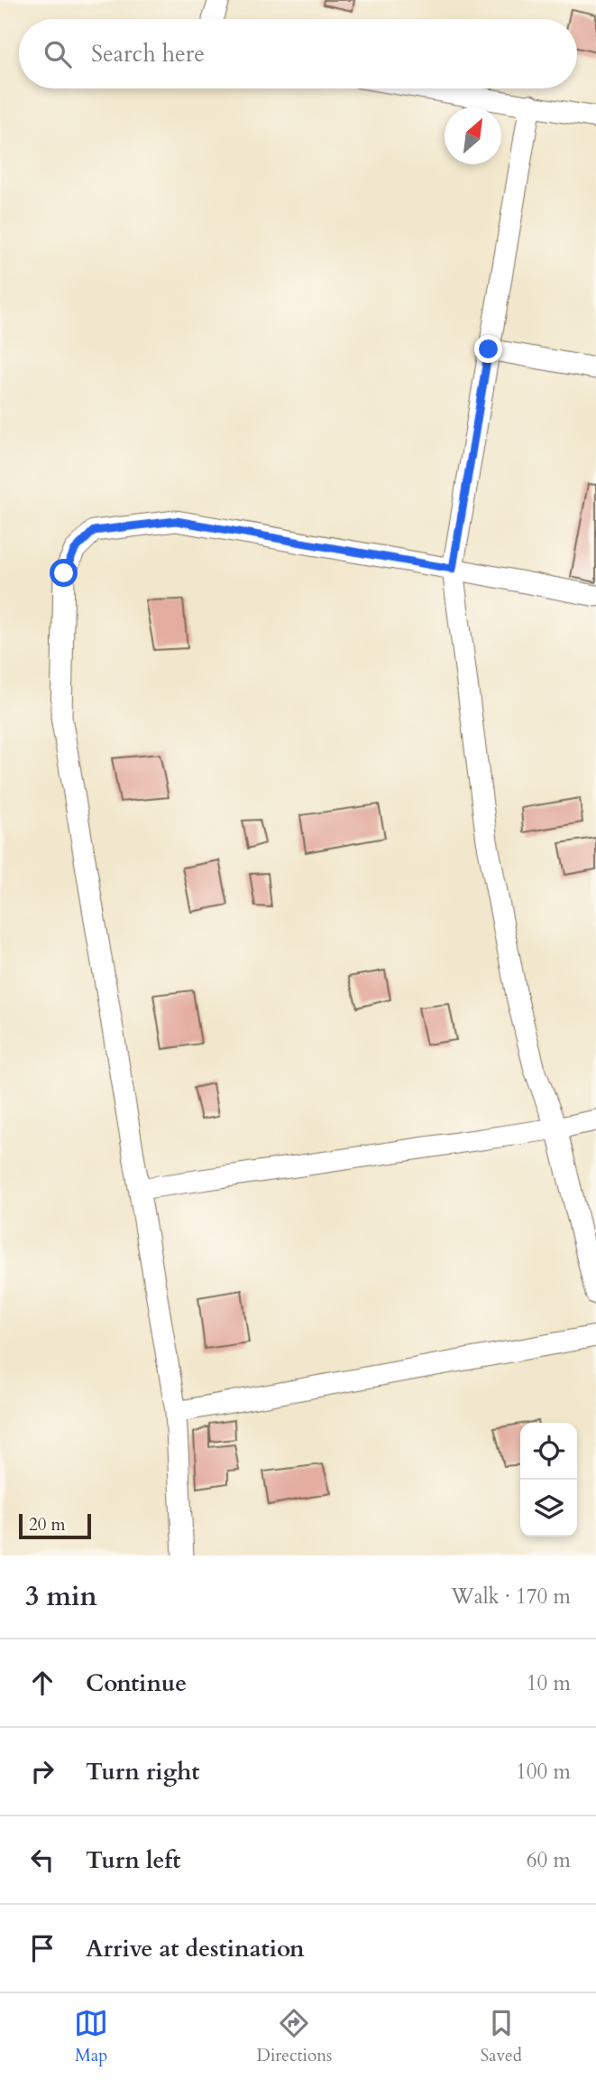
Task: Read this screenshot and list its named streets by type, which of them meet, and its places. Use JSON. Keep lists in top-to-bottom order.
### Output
{
  "scale_bar": "20 m",
  "north": "top right",
  "page": {
    "search": "Search here",
    "scale": "20 m",
    "heading": ["3 min", "Walk · 170 m"],
    "list": [
      ["Continue", "10 m"],
      ["Turn right", "100 m"],
      ["Turn left", "60 m"],
      "Arrive at destination"
    ],
    "nav": ["Map", "Directions", "Saved"]
  }
}
